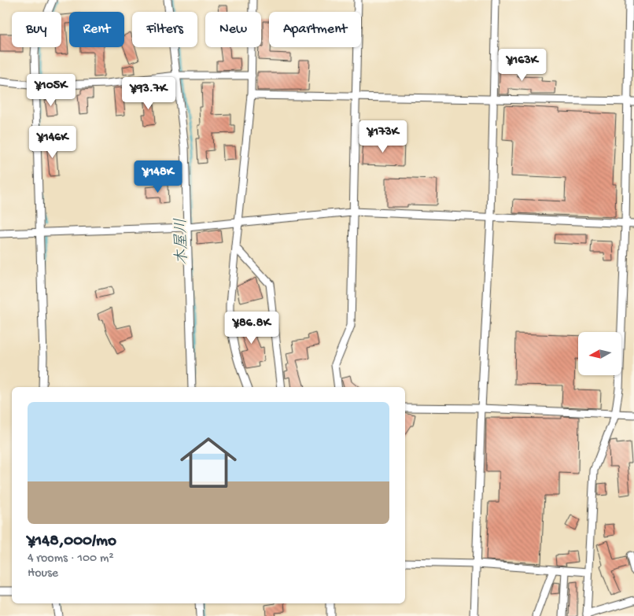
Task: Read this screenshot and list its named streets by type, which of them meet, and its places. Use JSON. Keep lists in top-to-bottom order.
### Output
{
  "water": ["木屋川"],
  "north": "left",
  "page": {
    "chip": [
      "Buy",
      "Rent",
      "Filters",
      "New",
      "Apartment"
    ],
    "price": [
      "¥163K",
      "¥105K",
      "¥93.7K",
      "¥173K",
      "¥146K",
      "¥148K",
      "¥86.8K"
    ],
    "list": [
      {
        "name": "¥148,000/mo",
        "note": "4 rooms · 100 m² · House"
      }
    ]
  }
}
